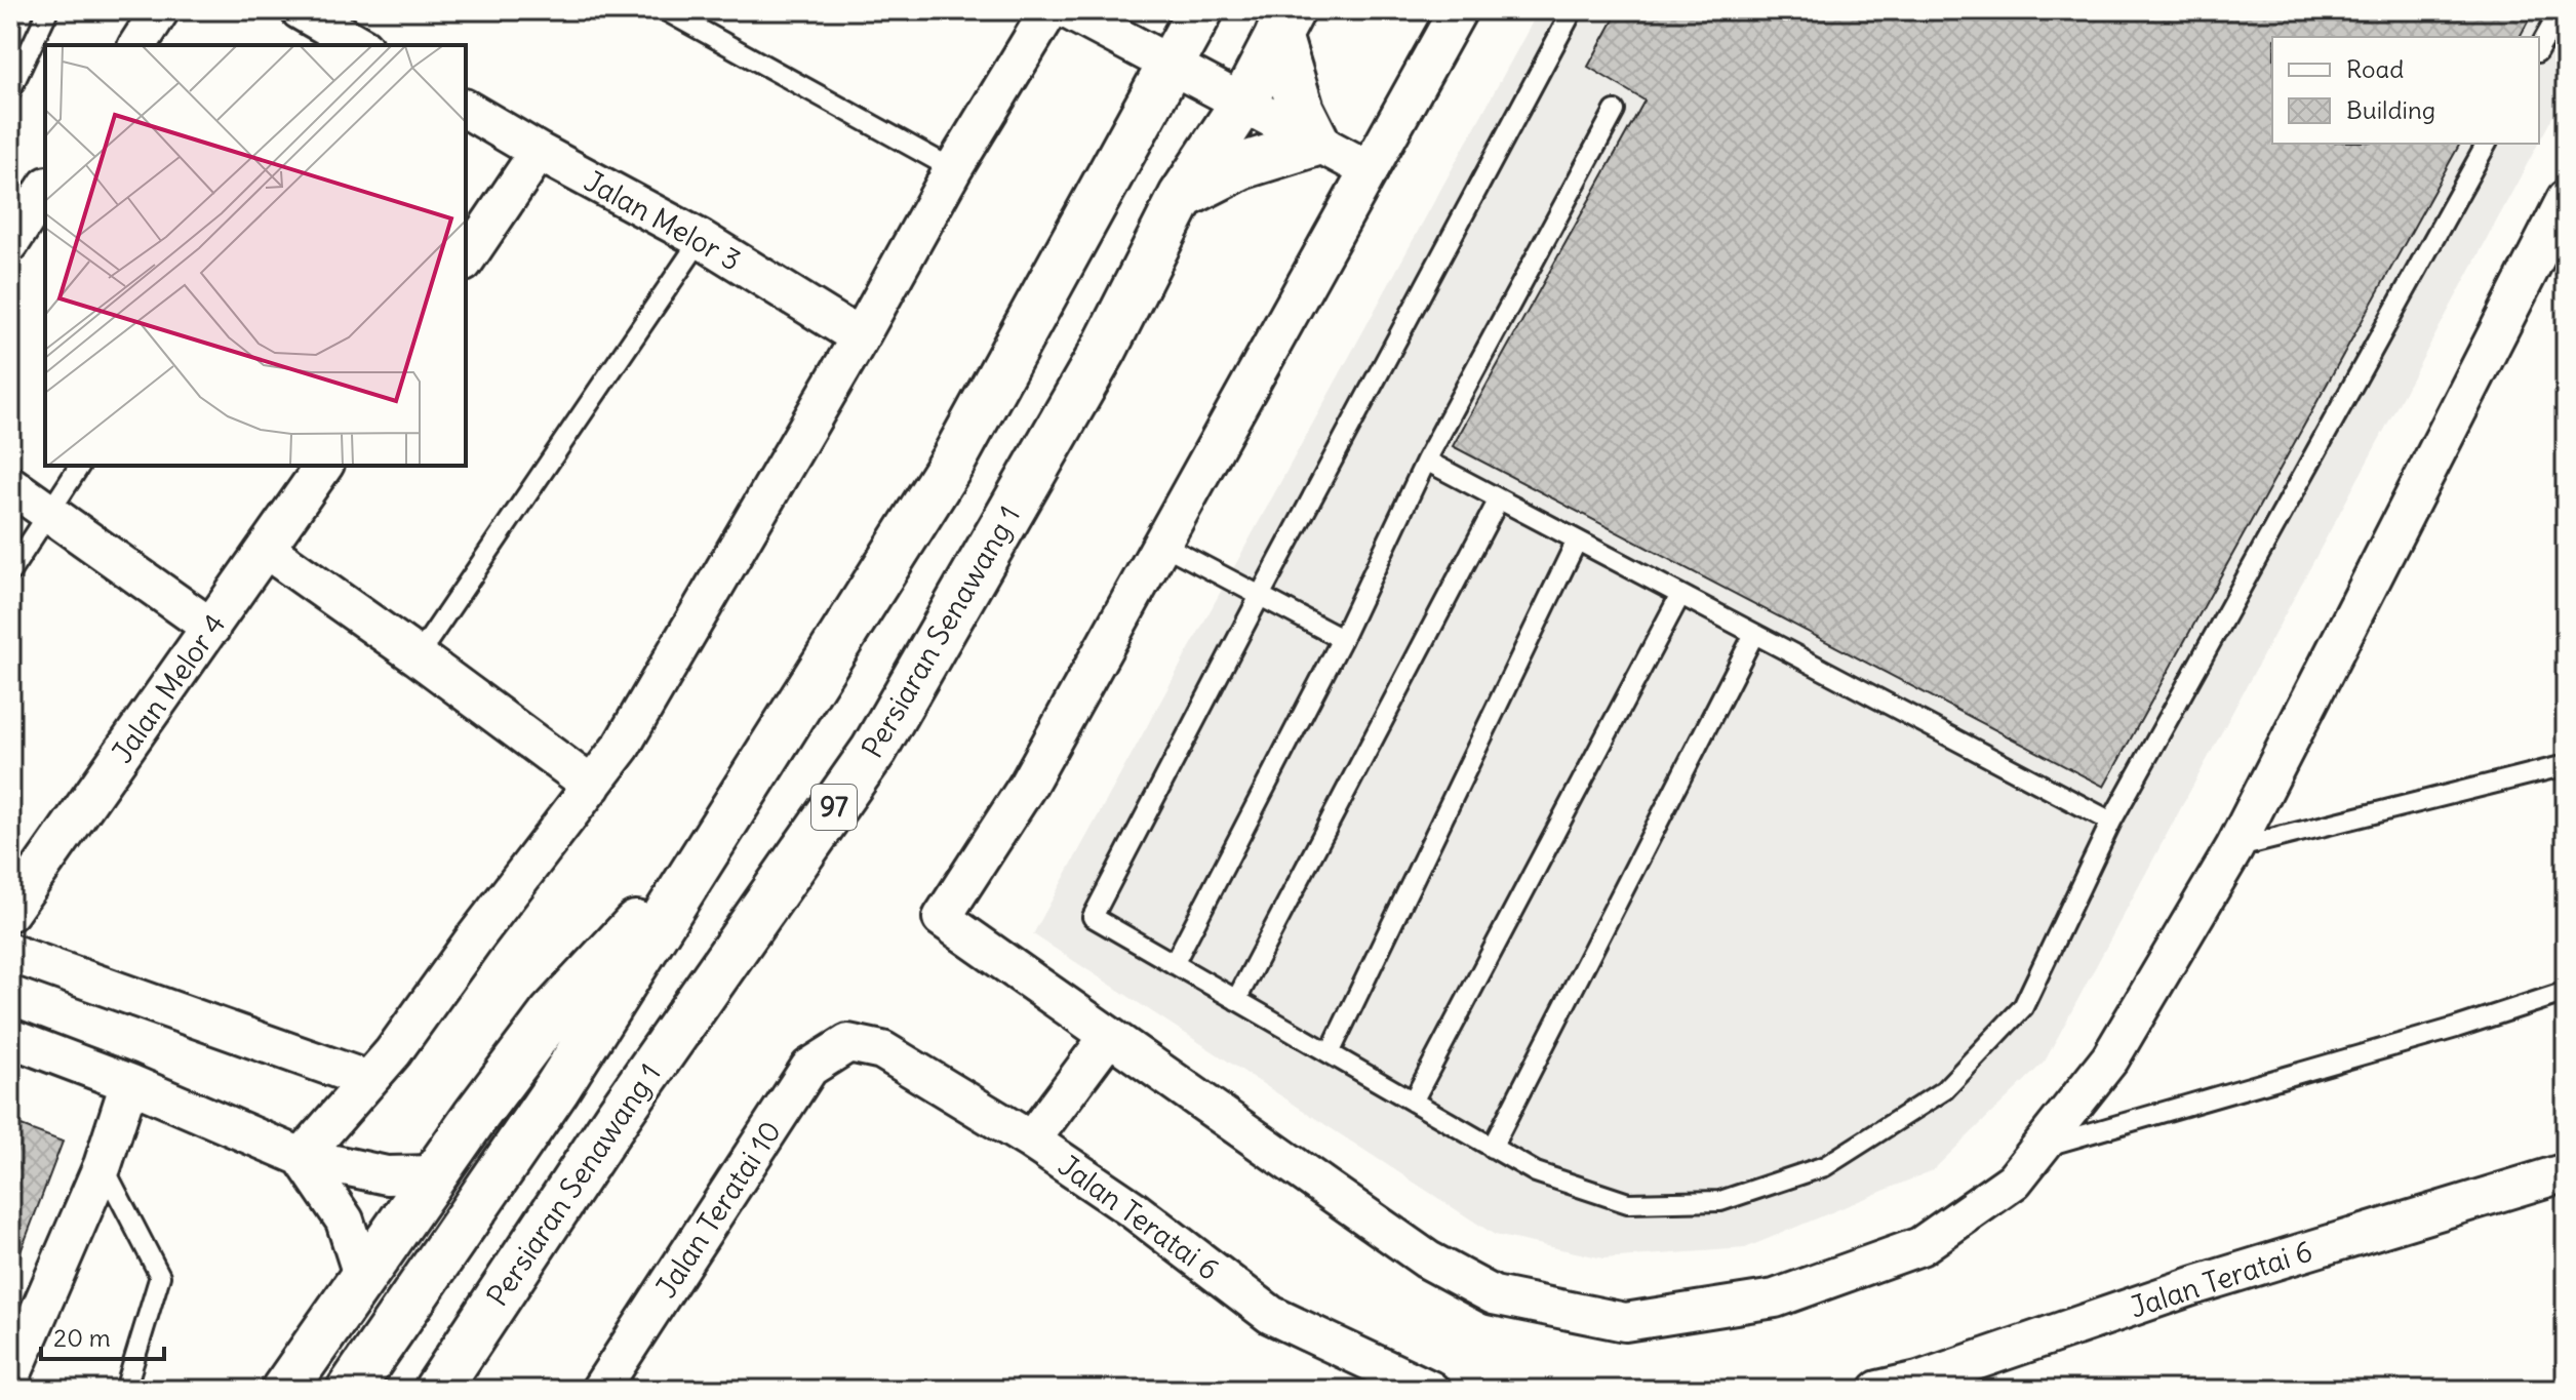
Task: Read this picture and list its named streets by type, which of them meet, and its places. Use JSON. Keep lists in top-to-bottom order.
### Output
{
  "streets": {
    "main road": ["Persiaran Senawang 1", "97"],
    "street": [
      "Jalan Melor 3",
      "Jalan Melor 4",
      "Jalan Teratai 10",
      "Jalan Teratai 6"
    ]
  },
  "crossings": [
    ["Jalan Teratai 10", "Jalan Teratai 6"]
  ],
  "legend": ["Road", "Building"],
  "scale_bar": "20 m"
}
